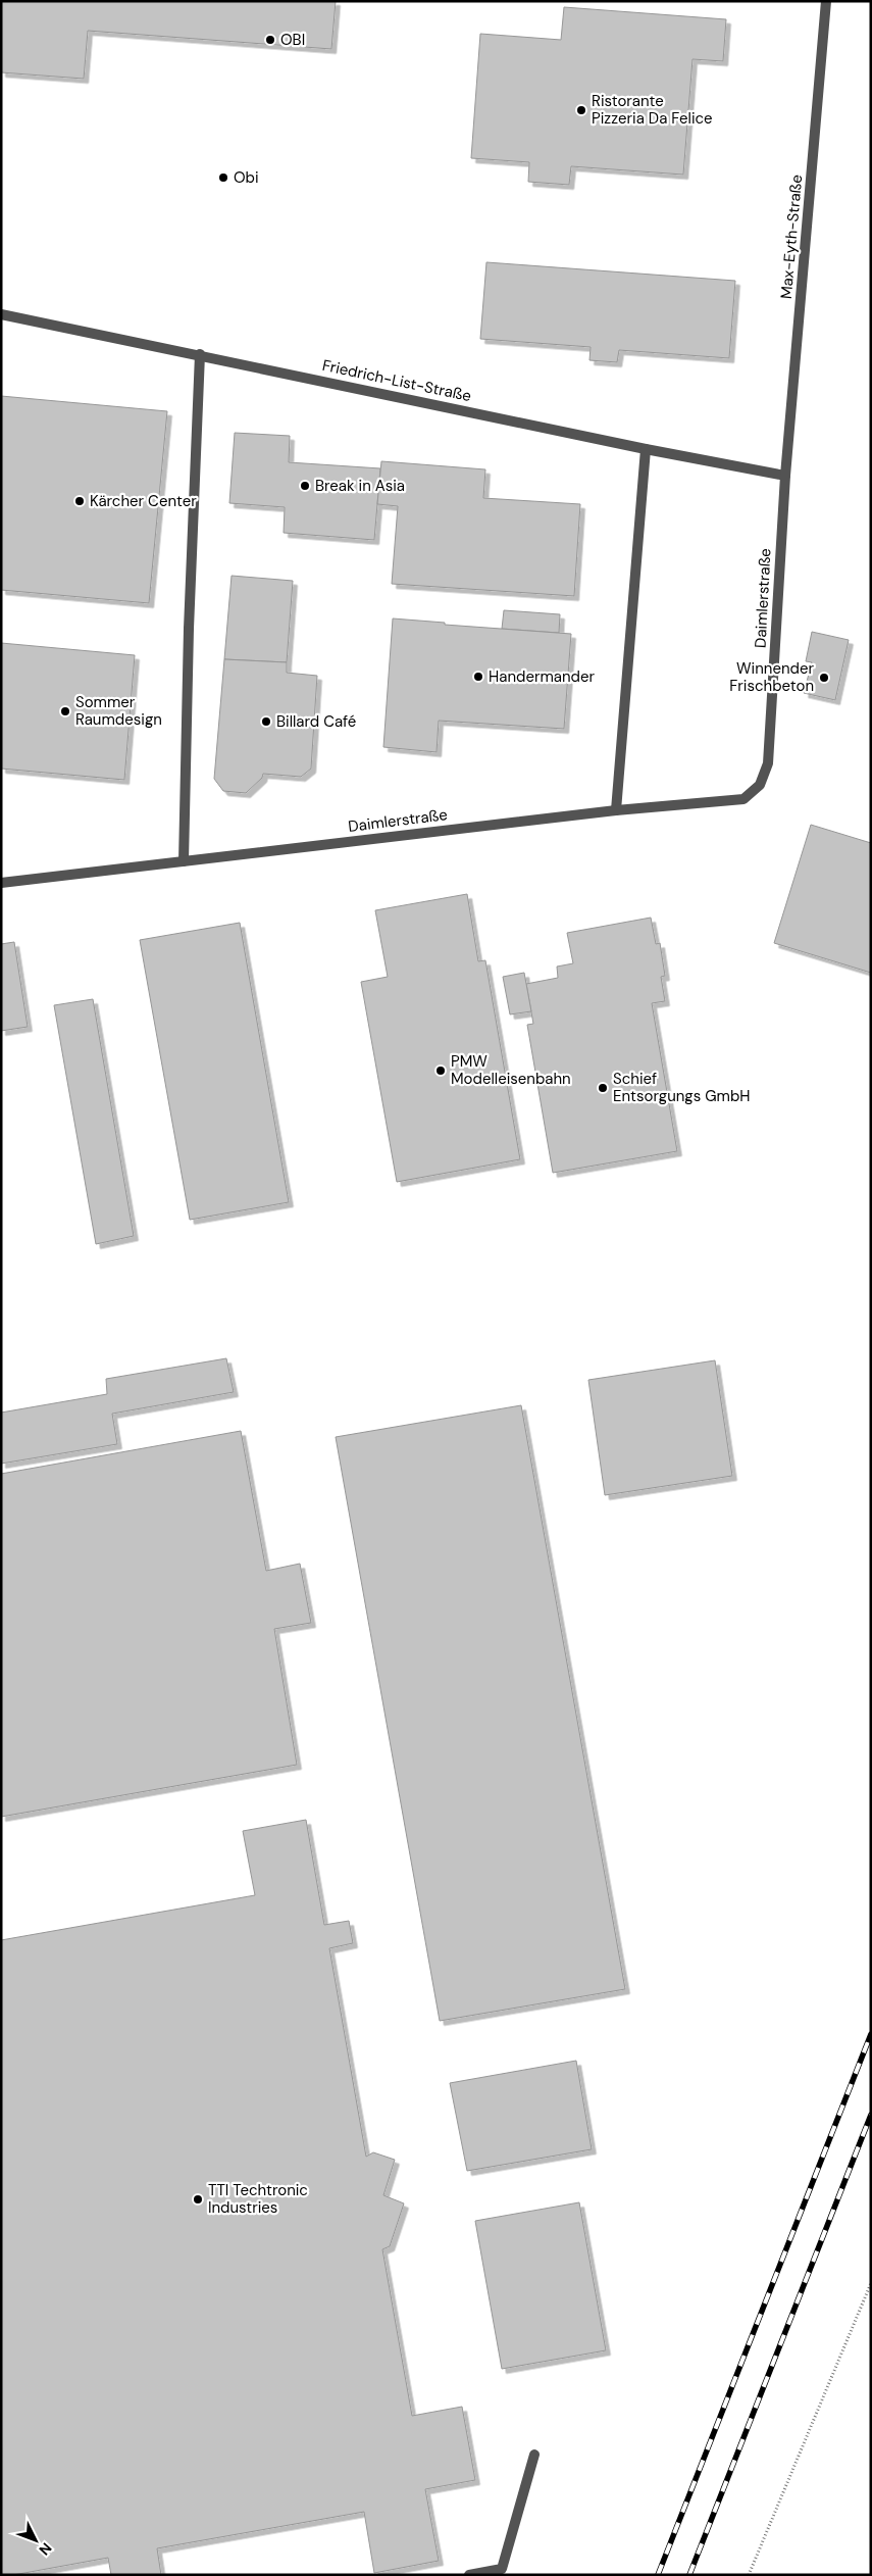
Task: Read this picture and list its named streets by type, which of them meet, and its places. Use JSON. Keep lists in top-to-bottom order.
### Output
{
  "streets": {
    "street": ["Max-Eyth-Straße", "Friedrich-List-Straße", "Daimlerstraße"]
  },
  "crossings": [
    ["Max-Eyth-Straße", "Friedrich-List-Straße"],
    ["Max-Eyth-Straße", "Daimlerstraße"],
    ["Friedrich-List-Straße", "Daimlerstraße"]
  ],
  "places": [
    "OBI",
    "Ristorante Pizzeria Da Felice",
    "Obi",
    "Break in Asia",
    "Kärcher Center",
    "Handermander",
    "Winnender Frischbeton",
    "Sommer Raumdesign",
    "Billard Café",
    "PMW Modelleisenbahn",
    "Schief Entsorgungs GmbH",
    "TTI Techtronic Industries"
  ],
  "north": "bottom right"
}
